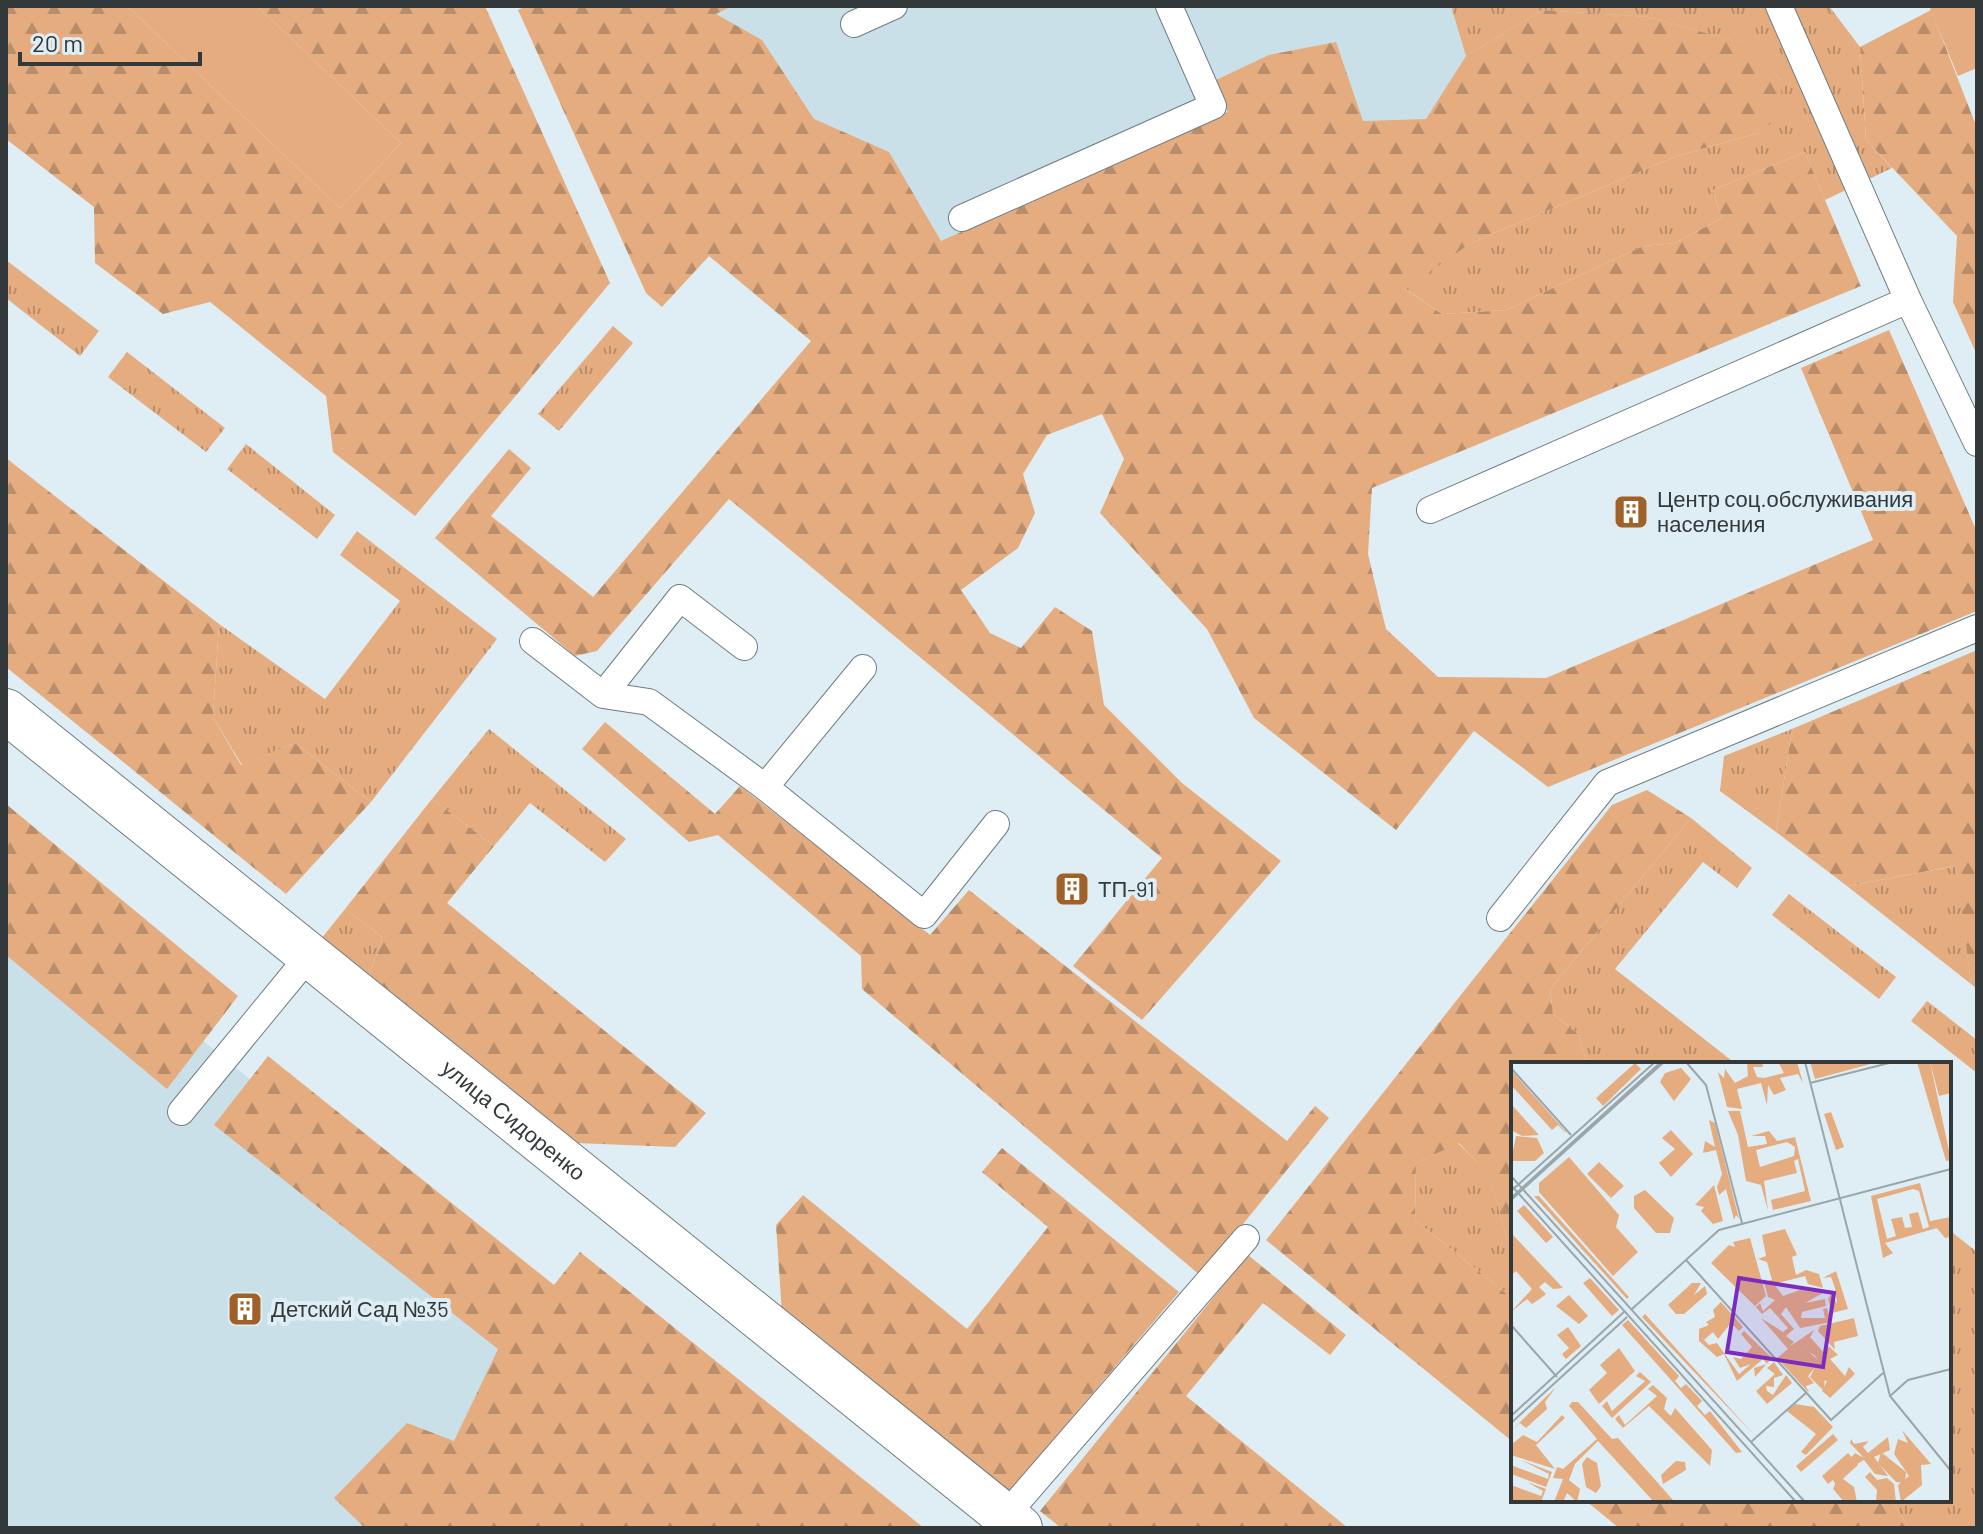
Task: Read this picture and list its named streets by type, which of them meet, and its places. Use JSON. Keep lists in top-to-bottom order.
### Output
{
  "streets": {
    "street": ["улица Сидоренко"]
  },
  "places": {
    "building": ["Центр соц.обслуживания населения", "ТП-91", "Детский Сад №35"]
  },
  "scale_bar": "20 m"
}
